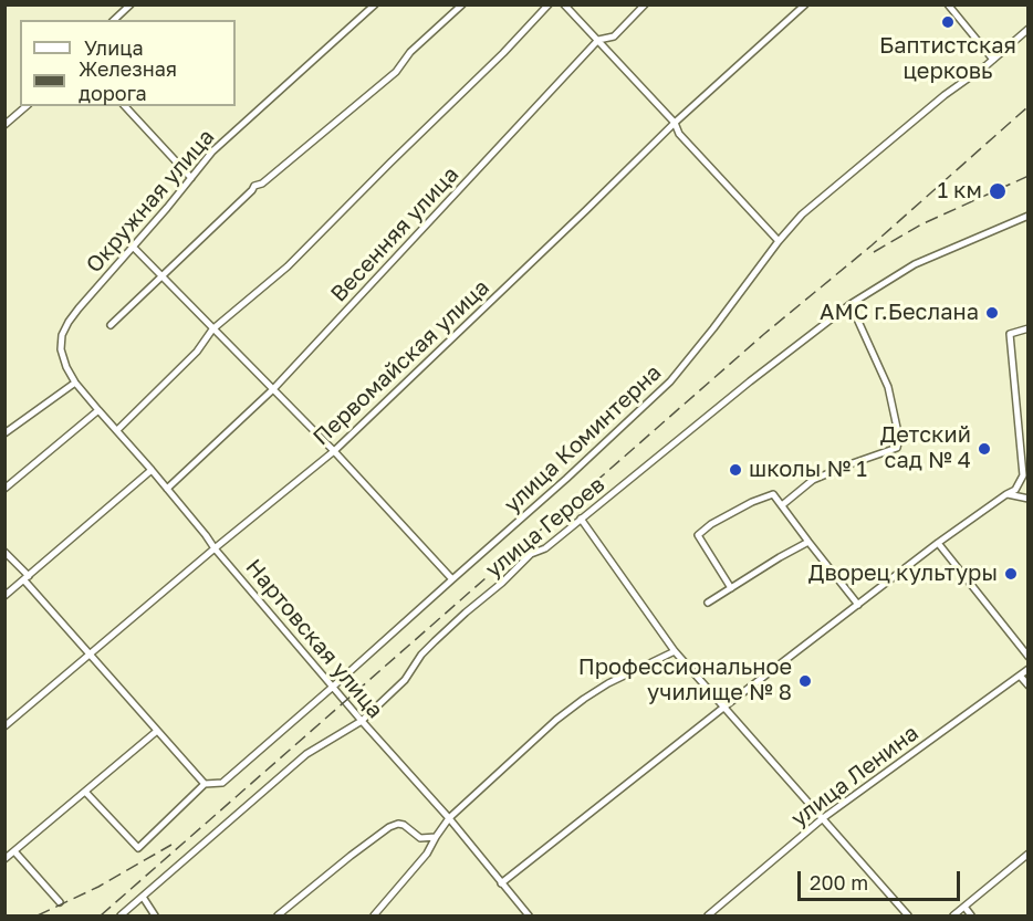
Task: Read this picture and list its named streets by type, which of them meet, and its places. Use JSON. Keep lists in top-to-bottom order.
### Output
{
  "streets": {
    "street": [
      "Окружная улица",
      "Весенняя улица",
      "Первомайская улица",
      "улица Коминтерна",
      "улица Героев",
      "Нартовская улица",
      "улица Ленина"
    ]
  },
  "crossings": [
    ["Окружная улица", "Нартовская улица"],
    ["Весенняя улица", "Нартовская улица"],
    ["Первомайская улица", "Нартовская улица"],
    ["улица Коминтерна", "Нартовская улица"],
    ["улица Героев", "Нартовская улица"]
  ],
  "places": [
    "Баптистская церковь",
    "1 км",
    "АМС г.Беслана",
    "Детский сад № 4",
    "школы № 1",
    "Дворец культуры",
    "Профессиональное училище № 8"
  ],
  "legend": ["Улица", "Железная дорога"],
  "scale_bar": "200 m"
}
